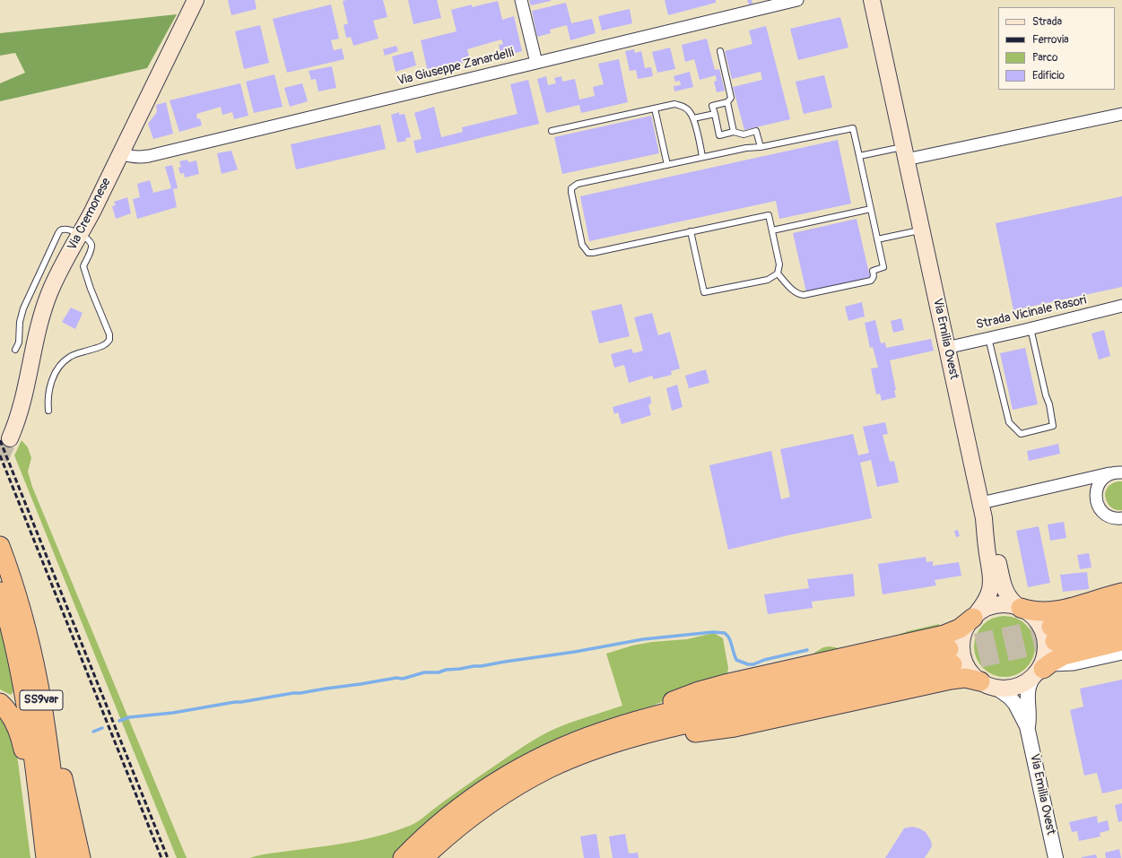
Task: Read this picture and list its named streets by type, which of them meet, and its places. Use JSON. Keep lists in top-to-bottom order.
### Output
{
  "streets": {
    "highway": ["SS9var"],
    "main road": ["Via Cremonese", "Via Emilia Ovest"],
    "street": ["Via Giuseppe Zanardelli", "Strada Vicinale Rasori"]
  },
  "crossings": [
    ["Via Giuseppe Zanardelli", "Via Cremonese"],
    ["Strada Vicinale Rasori", "Via Emilia Ovest"]
  ],
  "legend": [
    "Strada",
    "Ferrovia",
    "Parco",
    "Edificio"
  ]
}
